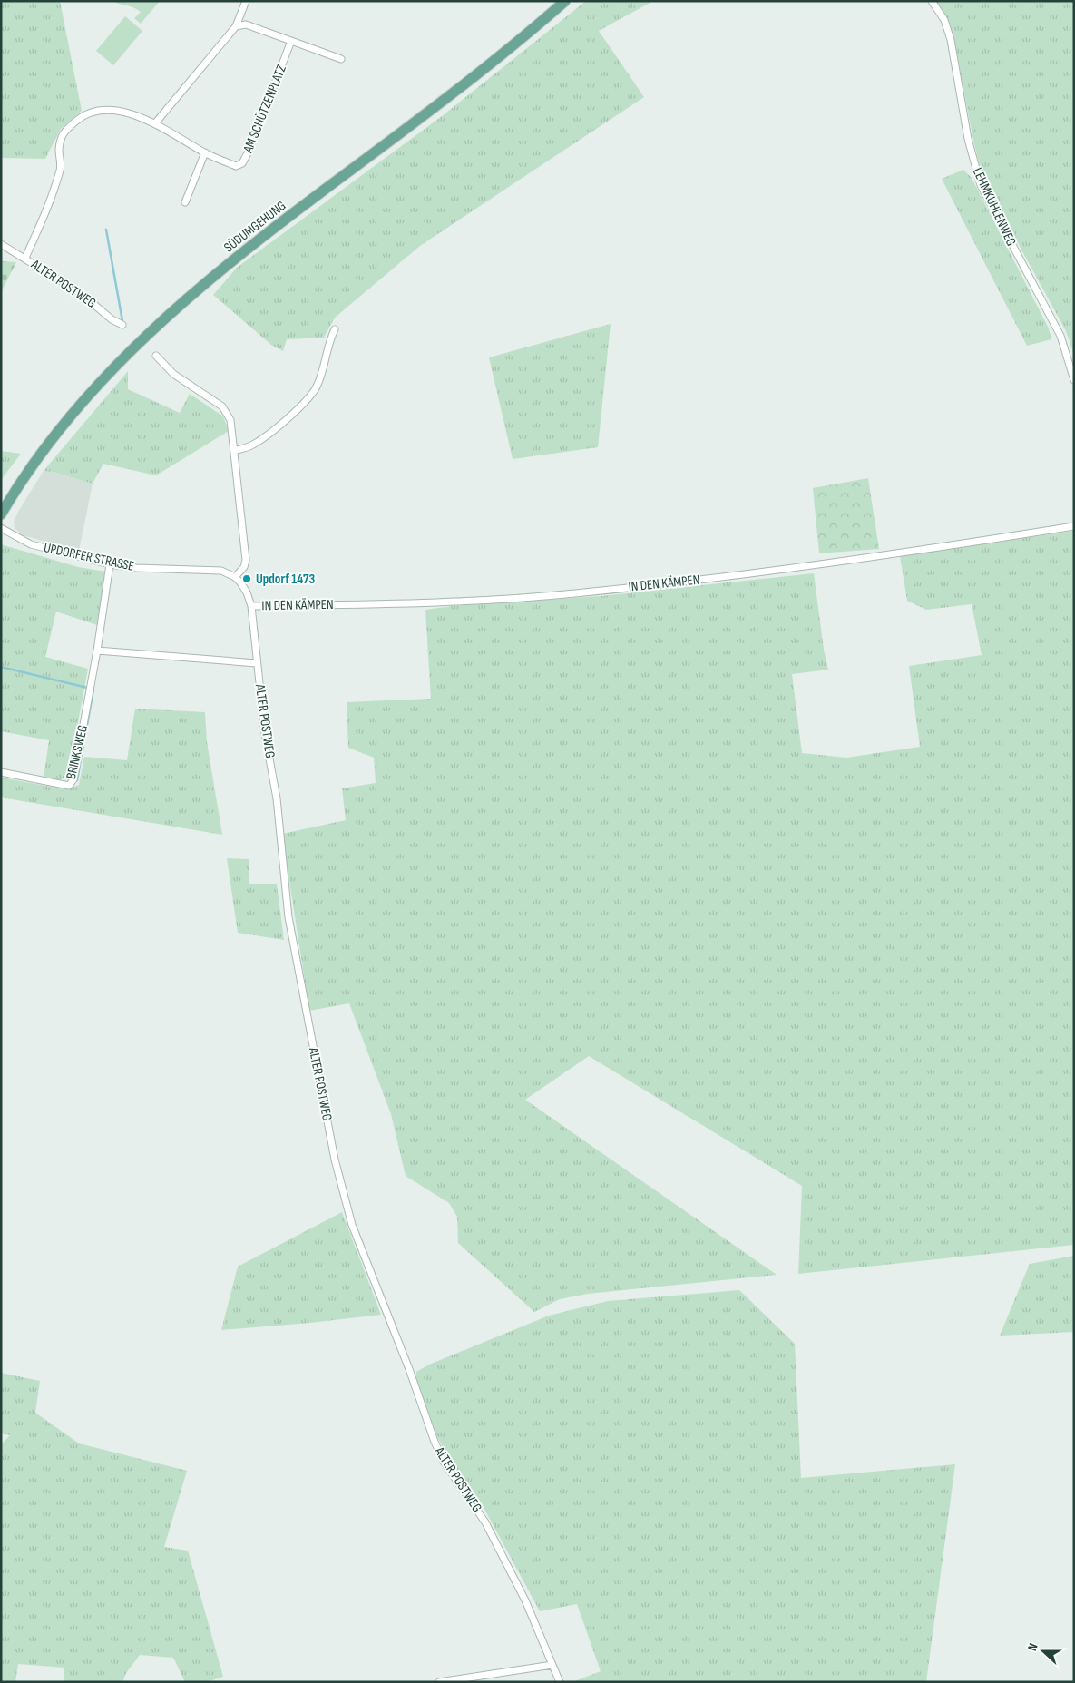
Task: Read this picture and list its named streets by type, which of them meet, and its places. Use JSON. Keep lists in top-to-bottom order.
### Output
{
  "streets": {
    "main road": ["SÜDUMGEHUNG"],
    "street": [
      "AM SCHÜTZENPLATZ",
      "LEHMKUHLENWEG",
      "ALTER POSTWEG",
      "UPDORFER STRASSE",
      "IN DEN KÄMPEN",
      "BRINKSWEG"
    ]
  },
  "crossings": [
    ["AM SCHÜTZENPLATZ", "ALTER POSTWEG"],
    ["ALTER POSTWEG", "UPDORFER STRASSE"],
    ["ALTER POSTWEG", "IN DEN KÄMPEN"],
    ["UPDORFER STRASSE", "BRINKSWEG"]
  ],
  "places": ["Updorf 1473"],
  "north": "left"
}
